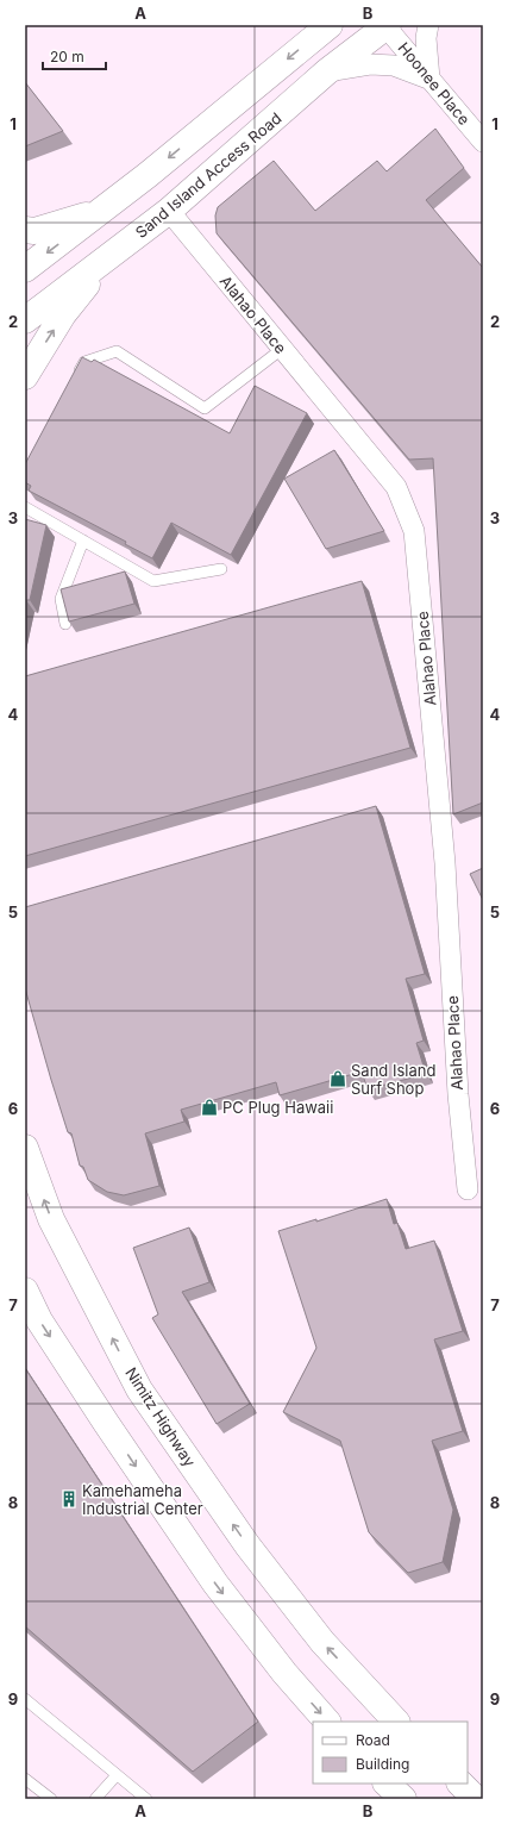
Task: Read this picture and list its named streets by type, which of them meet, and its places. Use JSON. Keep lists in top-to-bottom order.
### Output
{
  "streets": {
    "main road": ["Sand Island Access Road", "Nimitz Highway"],
    "street": ["Hoonee Place", "Alahao Place"]
  },
  "crossings": [
    ["Hoonee Place", "Sand Island Access Road"],
    ["Sand Island Access Road", "Alahao Place"]
  ],
  "places": {
    "shop": ["Sand Island Surf Shop", "PC Plug Hawaii"],
    "building": ["Kamehameha Industrial Center"]
  },
  "legend": ["Road", "Building"],
  "scale_bar": "20 m",
  "grid": {
    "columns": ["A", "B"],
    "rows": [
      "1",
      "2",
      "3",
      "4",
      "5",
      "6",
      "7",
      "8",
      "9"
    ]
  }
}
